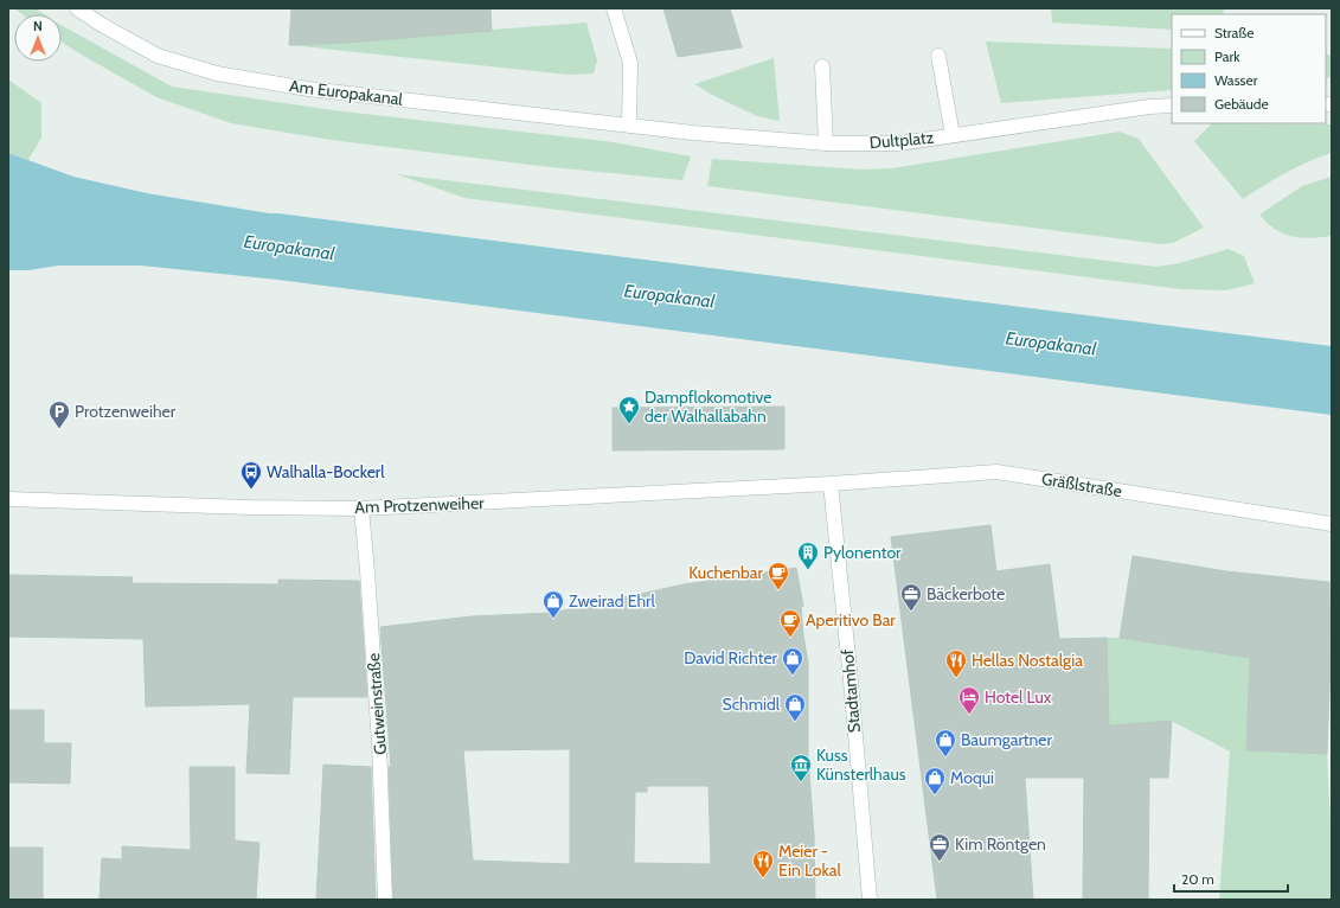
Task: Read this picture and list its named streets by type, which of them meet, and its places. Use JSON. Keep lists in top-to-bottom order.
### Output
{
  "streets": {
    "street": [
      "Am Europakanal",
      "Dultplatz",
      "Gräßlstraße",
      "Am Protzenweiher",
      "Stadtamhof",
      "Gutweinstraße"
    ]
  },
  "crossings": [
    ["Am Europakanal", "Dultplatz"],
    ["Gräßlstraße", "Am Protzenweiher"],
    ["Gräßlstraße", "Stadtamhof"],
    ["Am Protzenweiher", "Stadtamhof"],
    ["Am Protzenweiher", "Gutweinstraße"]
  ],
  "water": ["Europakanal"],
  "places": {
    "place": ["Dampflokomotive der Walhallabahn"],
    "parking": ["Protzenweiher"],
    "bus stop": ["Walhalla-Bockerl"],
    "building": ["Pylonentor"],
    "cafe": ["Kuchenbar", "Aperitivo Bar"],
    "office": ["Bäckerbote", "Kim Röntgen"],
    "shop": [
      "Zweirad Ehrl",
      "David Richter",
      "Schmidl",
      "Baumgartner",
      "Moqui"
    ],
    "restaurant": ["Hellas Nostalgia", "Meier - Ein Lokal"],
    "hotel": ["Hotel Lux"],
    "museum": ["Kuss Künsterlhaus"]
  },
  "legend": [
    "Straße",
    "Park",
    "Wasser",
    "Gebäude"
  ],
  "scale_bar": "20 m",
  "north": "top"
}
